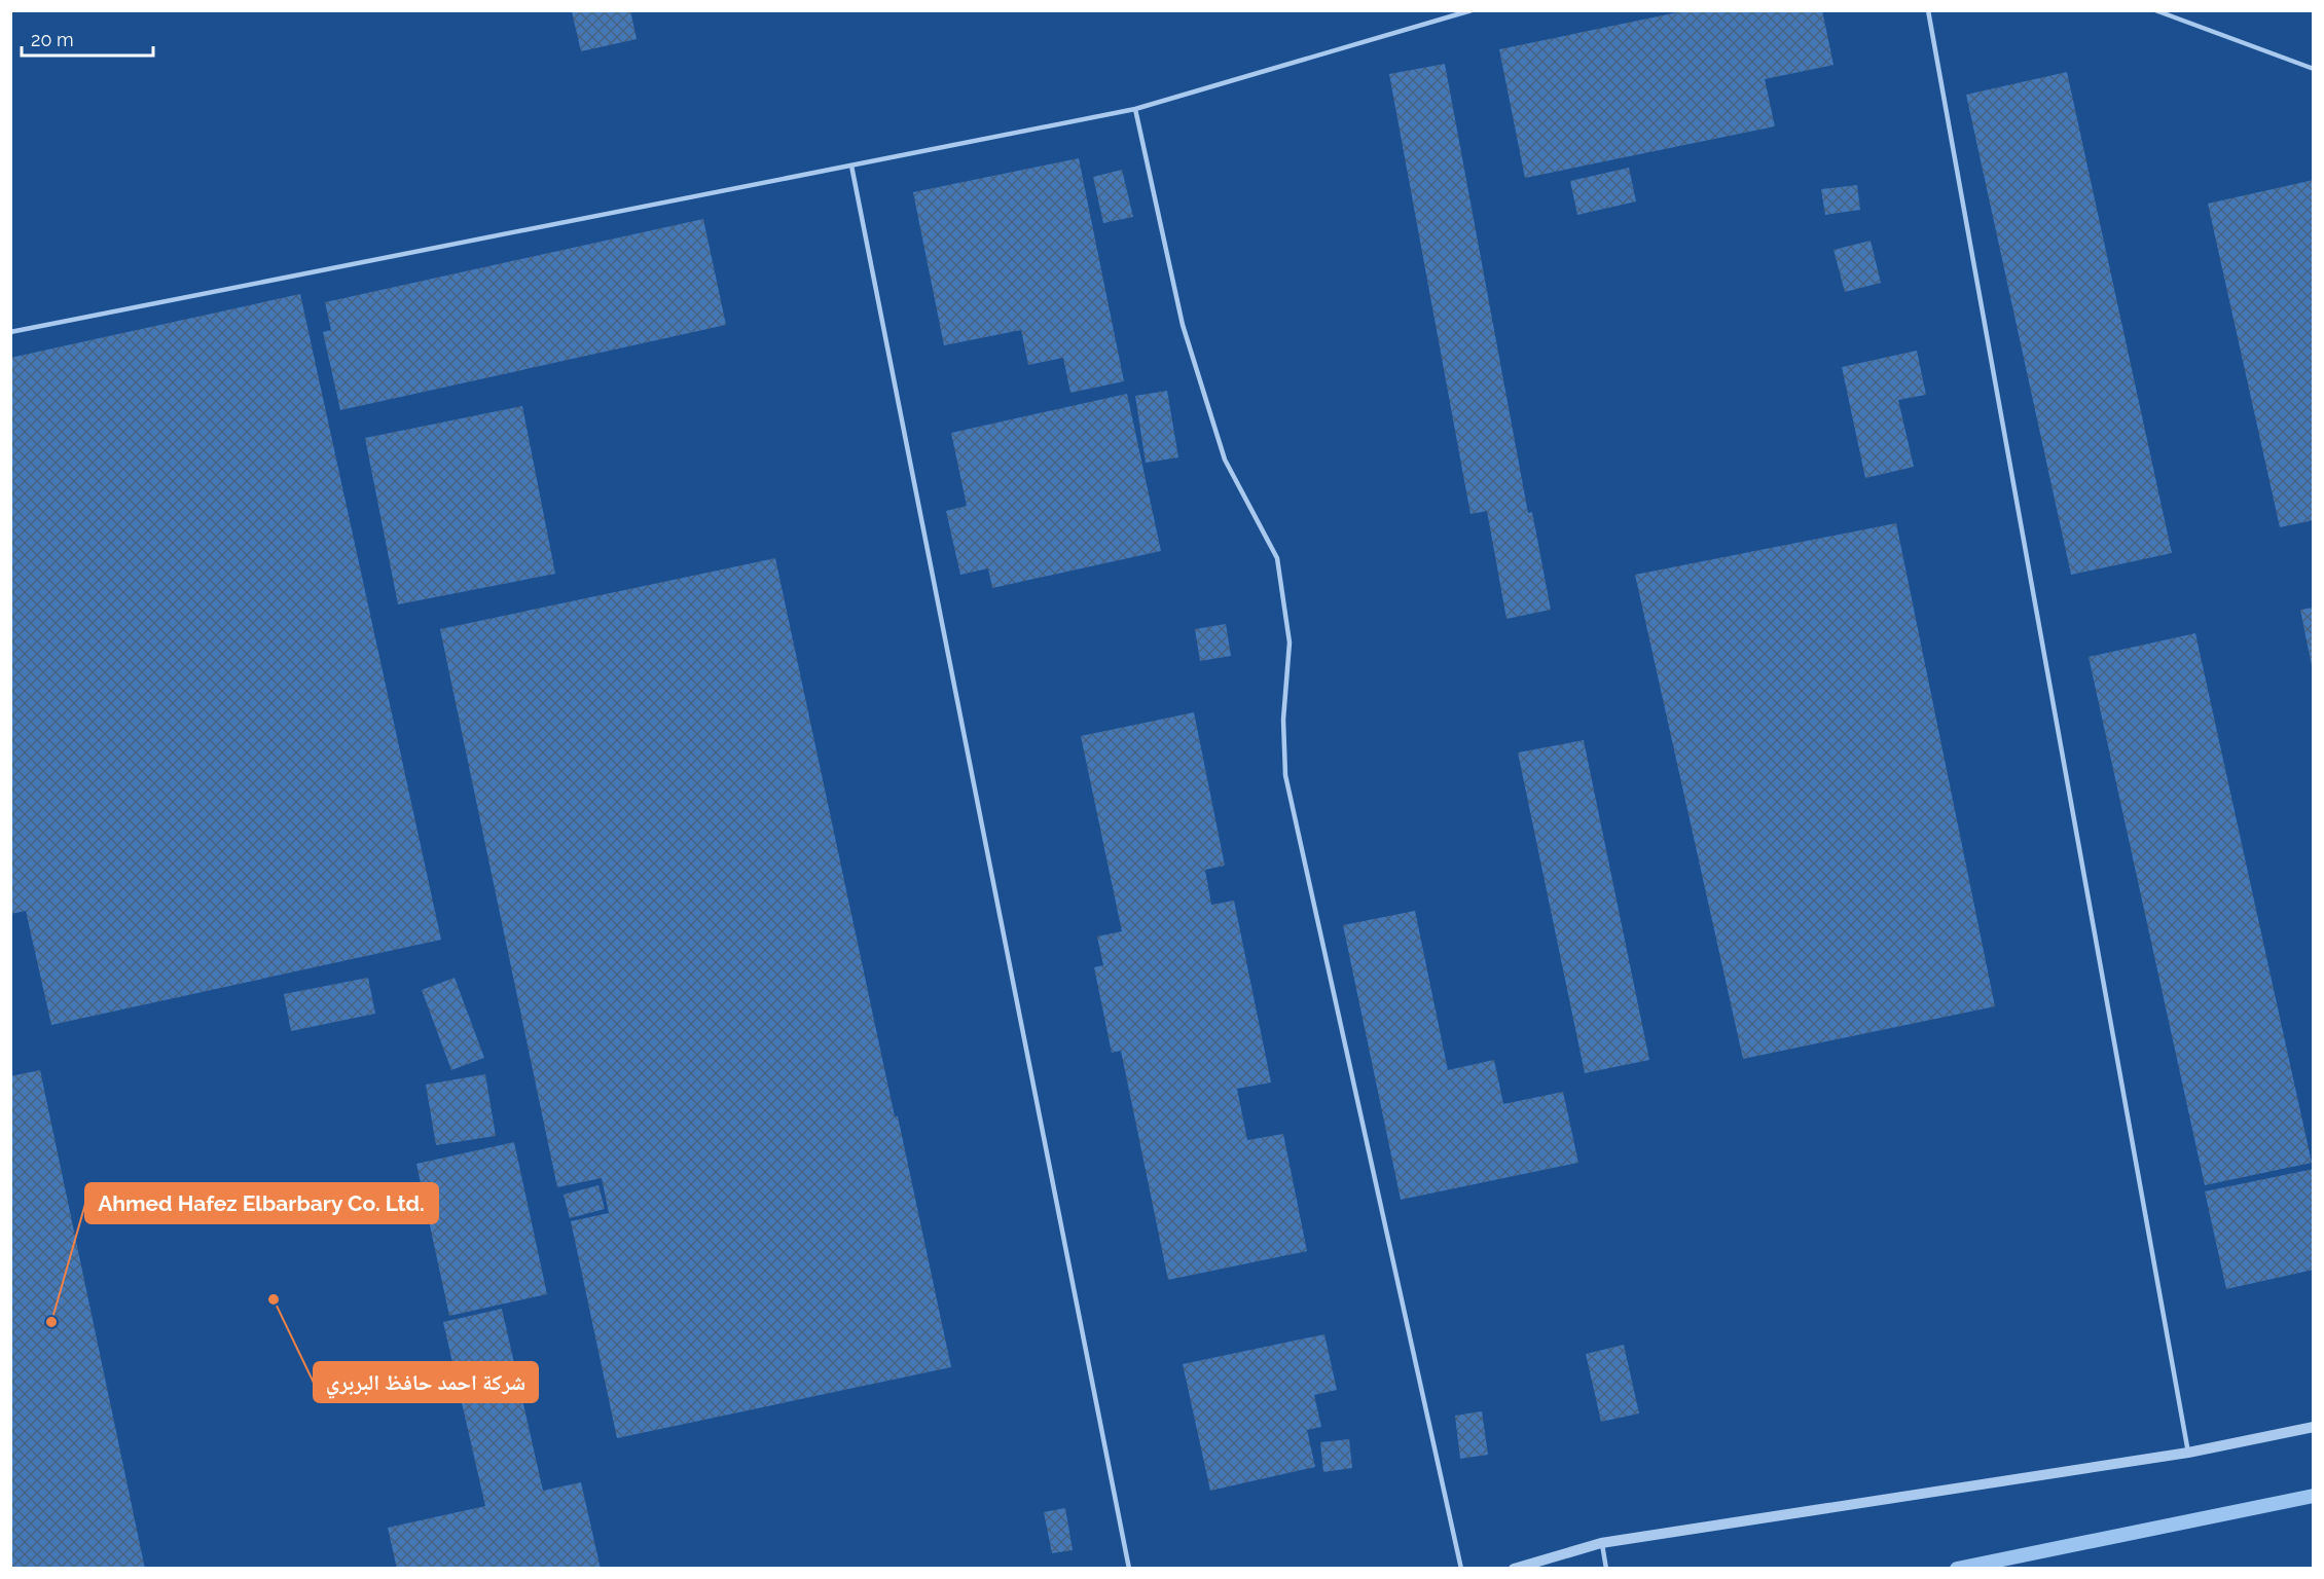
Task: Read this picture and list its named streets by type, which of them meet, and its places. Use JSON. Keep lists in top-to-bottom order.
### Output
{
  "places": ["شركة احمد حافظ البربري", "Ahmed Hafez Elbarbary Co. Ltd."],
  "scale_bar": "20 m"
}
